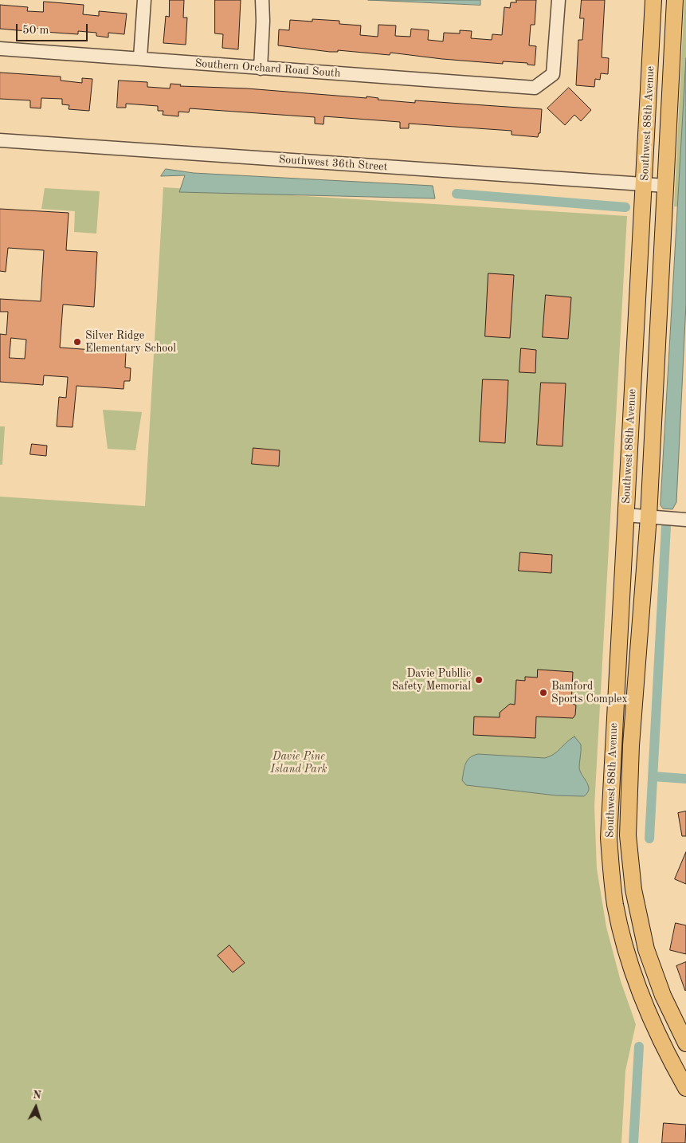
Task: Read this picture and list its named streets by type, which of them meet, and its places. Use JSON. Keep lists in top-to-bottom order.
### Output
{
  "streets": {
    "main road": ["Southwest 88th Avenue"],
    "street": ["Southern Orchard Road South", "Southwest 36th Street"]
  },
  "crossings": [
    ["Southwest 88th Avenue", "Southwest 36th Street"]
  ],
  "parks": ["Davie Pine Island Park"],
  "places": ["Silver Ridge Elementary School", "Davie Publlic Safety Memorial", "Bamford Sports Complex"],
  "scale_bar": "50 m",
  "north": "top"
}
